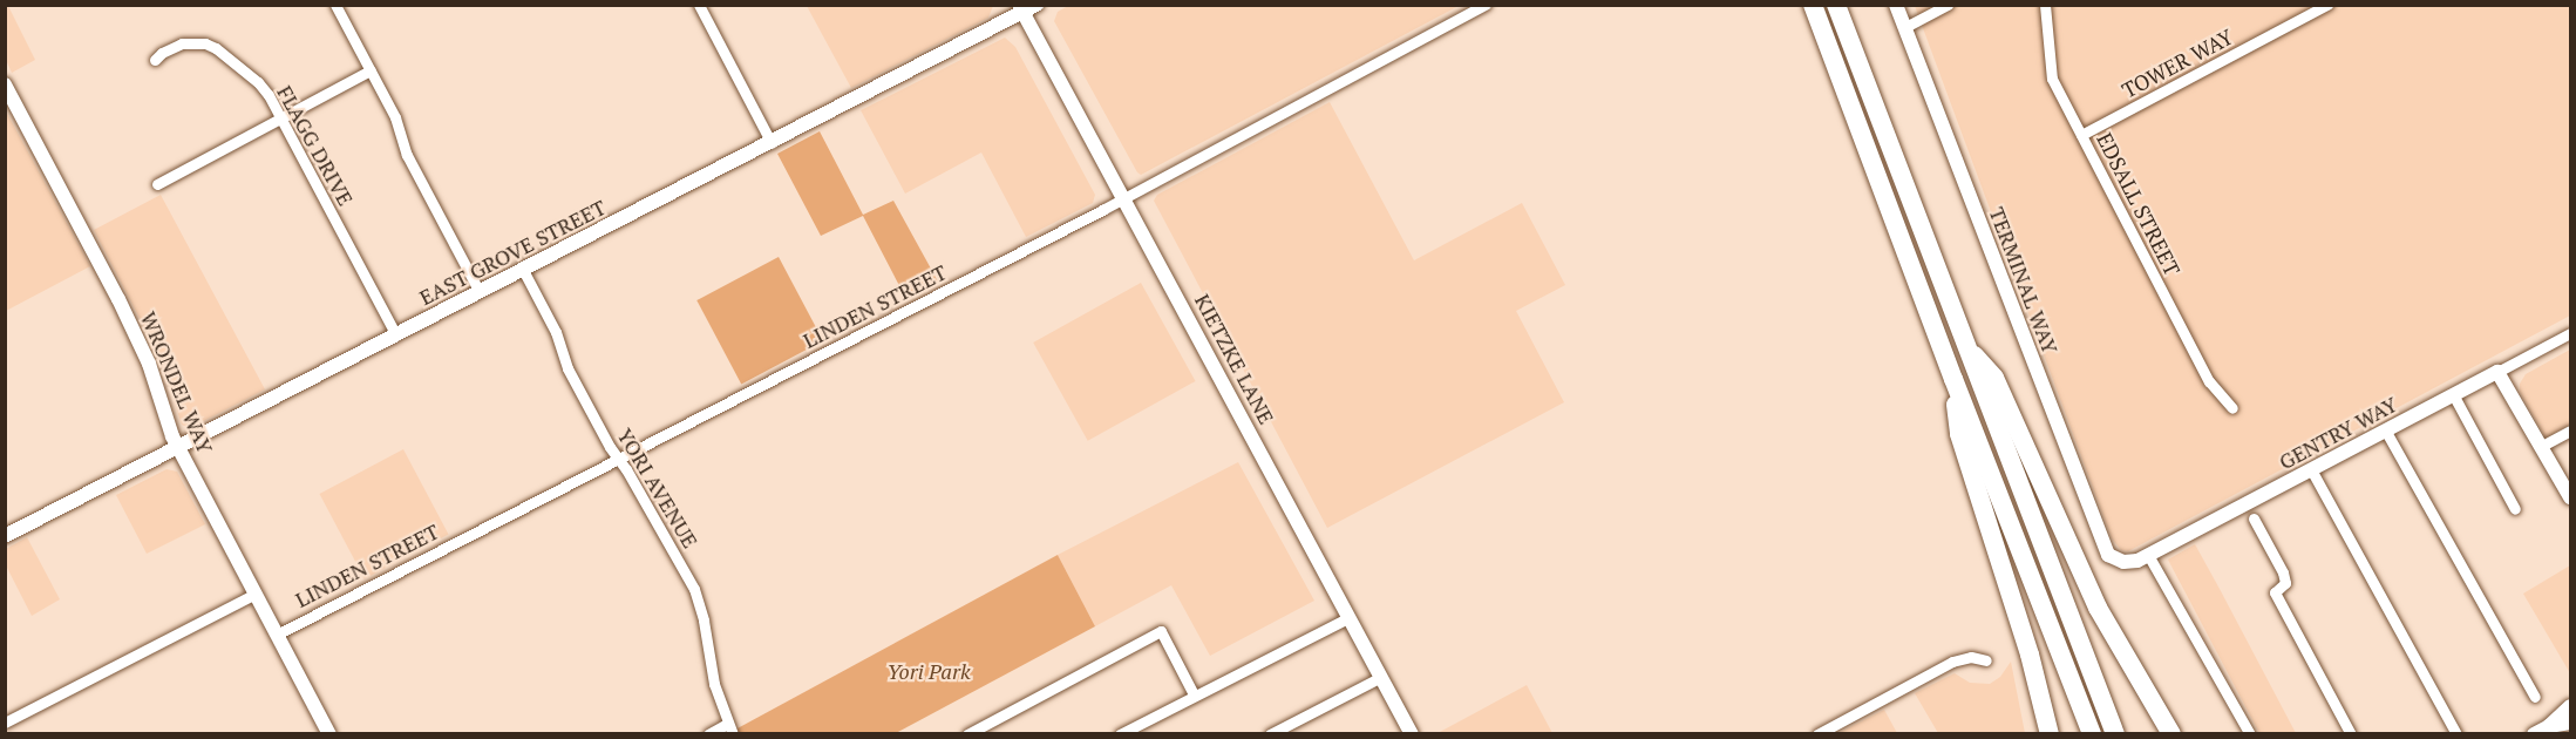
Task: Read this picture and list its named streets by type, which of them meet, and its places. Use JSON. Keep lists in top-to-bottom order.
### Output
{
  "streets": {
    "street": [
      "TOWER WAY",
      "FLAGG DRIVE",
      "EDSALL STREET",
      "EAST GROVE STREET",
      "TERMINAL WAY",
      "LINDEN STREET",
      "KIETZKE LANE",
      "WRONDEL WAY",
      "GENTRY WAY",
      "YORI AVENUE"
    ]
  },
  "crossings": [
    ["TOWER WAY", "EDSALL STREET"],
    ["FLAGG DRIVE", "EAST GROVE STREET"],
    ["EAST GROVE STREET", "KIETZKE LANE"],
    ["EAST GROVE STREET", "WRONDEL WAY"],
    ["EAST GROVE STREET", "YORI AVENUE"],
    ["TERMINAL WAY", "GENTRY WAY"],
    ["LINDEN STREET", "KIETZKE LANE"],
    ["LINDEN STREET", "WRONDEL WAY"],
    ["LINDEN STREET", "YORI AVENUE"]
  ],
  "parks": ["Yori Park"]
}
